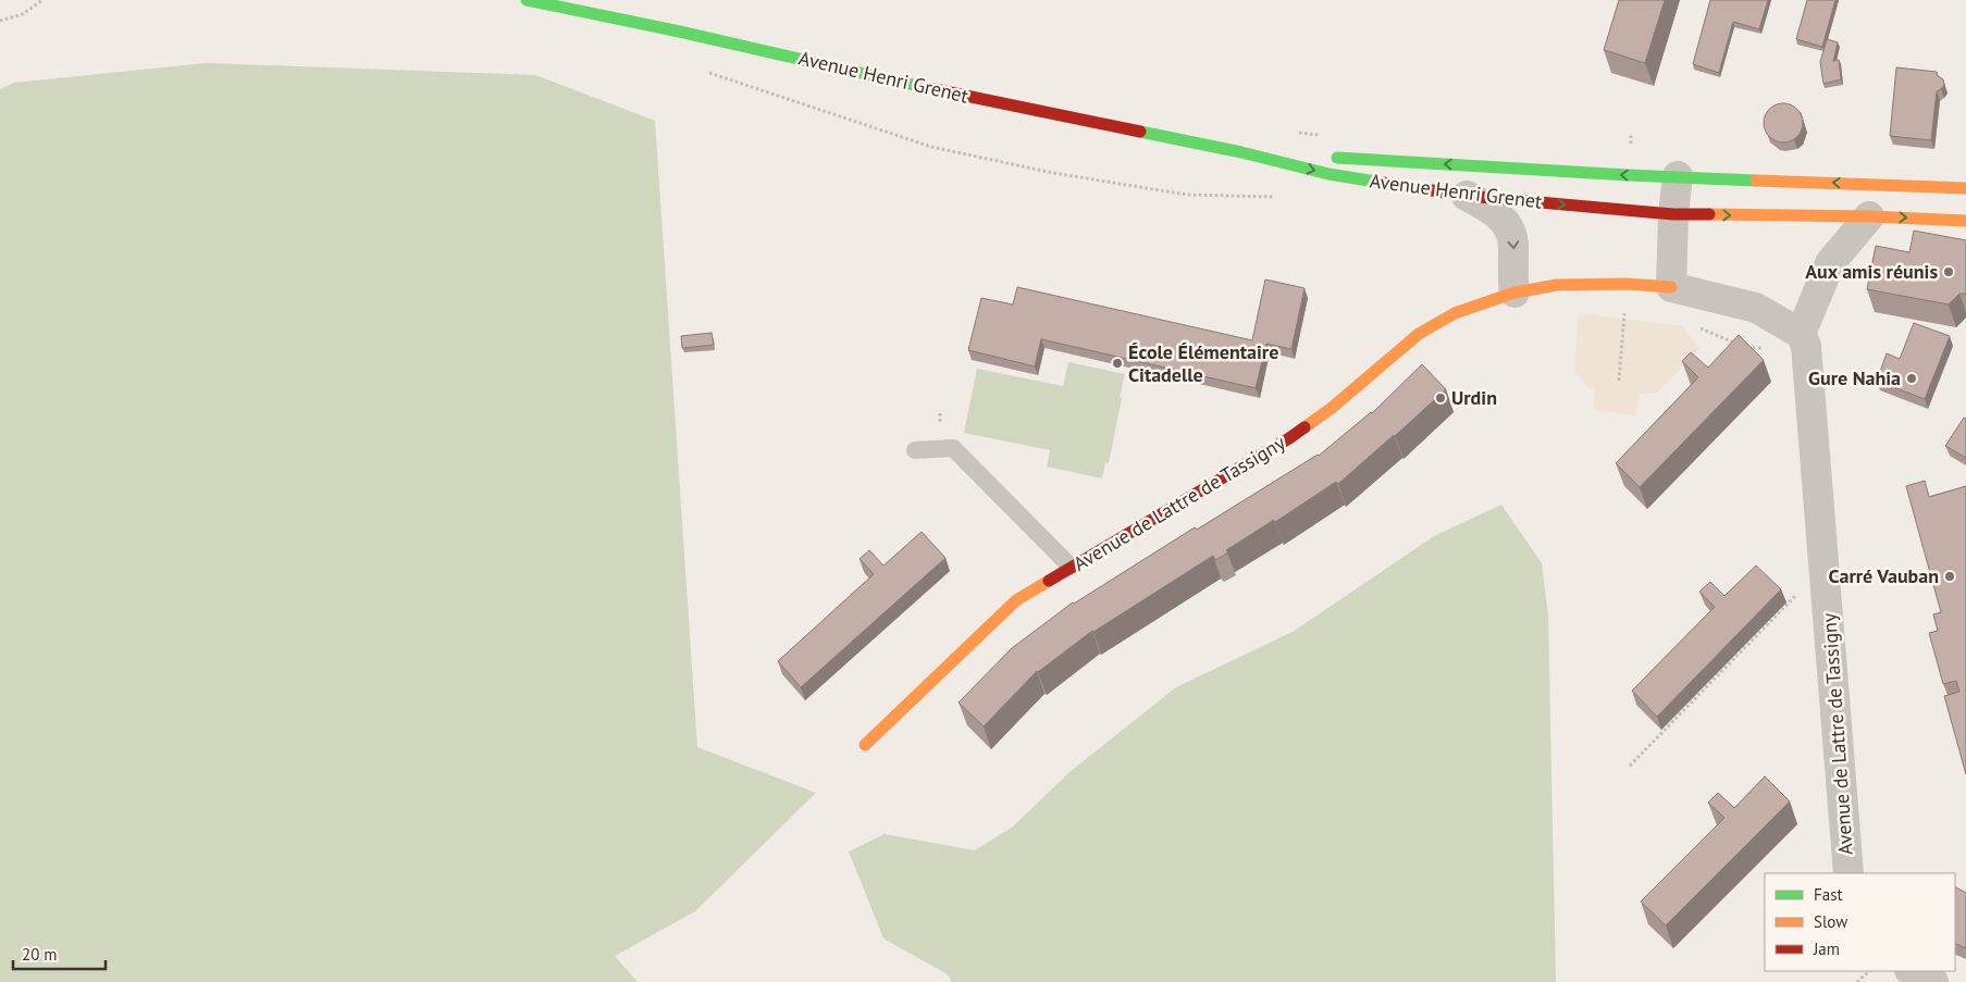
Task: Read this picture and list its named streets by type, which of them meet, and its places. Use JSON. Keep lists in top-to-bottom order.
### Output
{
  "streets": {
    "main road": ["Avenue Henri Grenet", "Avenue de Lattre de Tassigny"]
  },
  "crossings": [
    ["Avenue Henri Grenet", "Avenue de Lattre de Tassigny"]
  ],
  "places": [
    "Aux amis réunis",
    "École Élémentaire Citadelle",
    "Gure Nahia",
    "Urdin",
    "Carré Vauban"
  ],
  "legend": ["Fast", "Slow", "Jam"],
  "scale_bar": "20 m"
}
